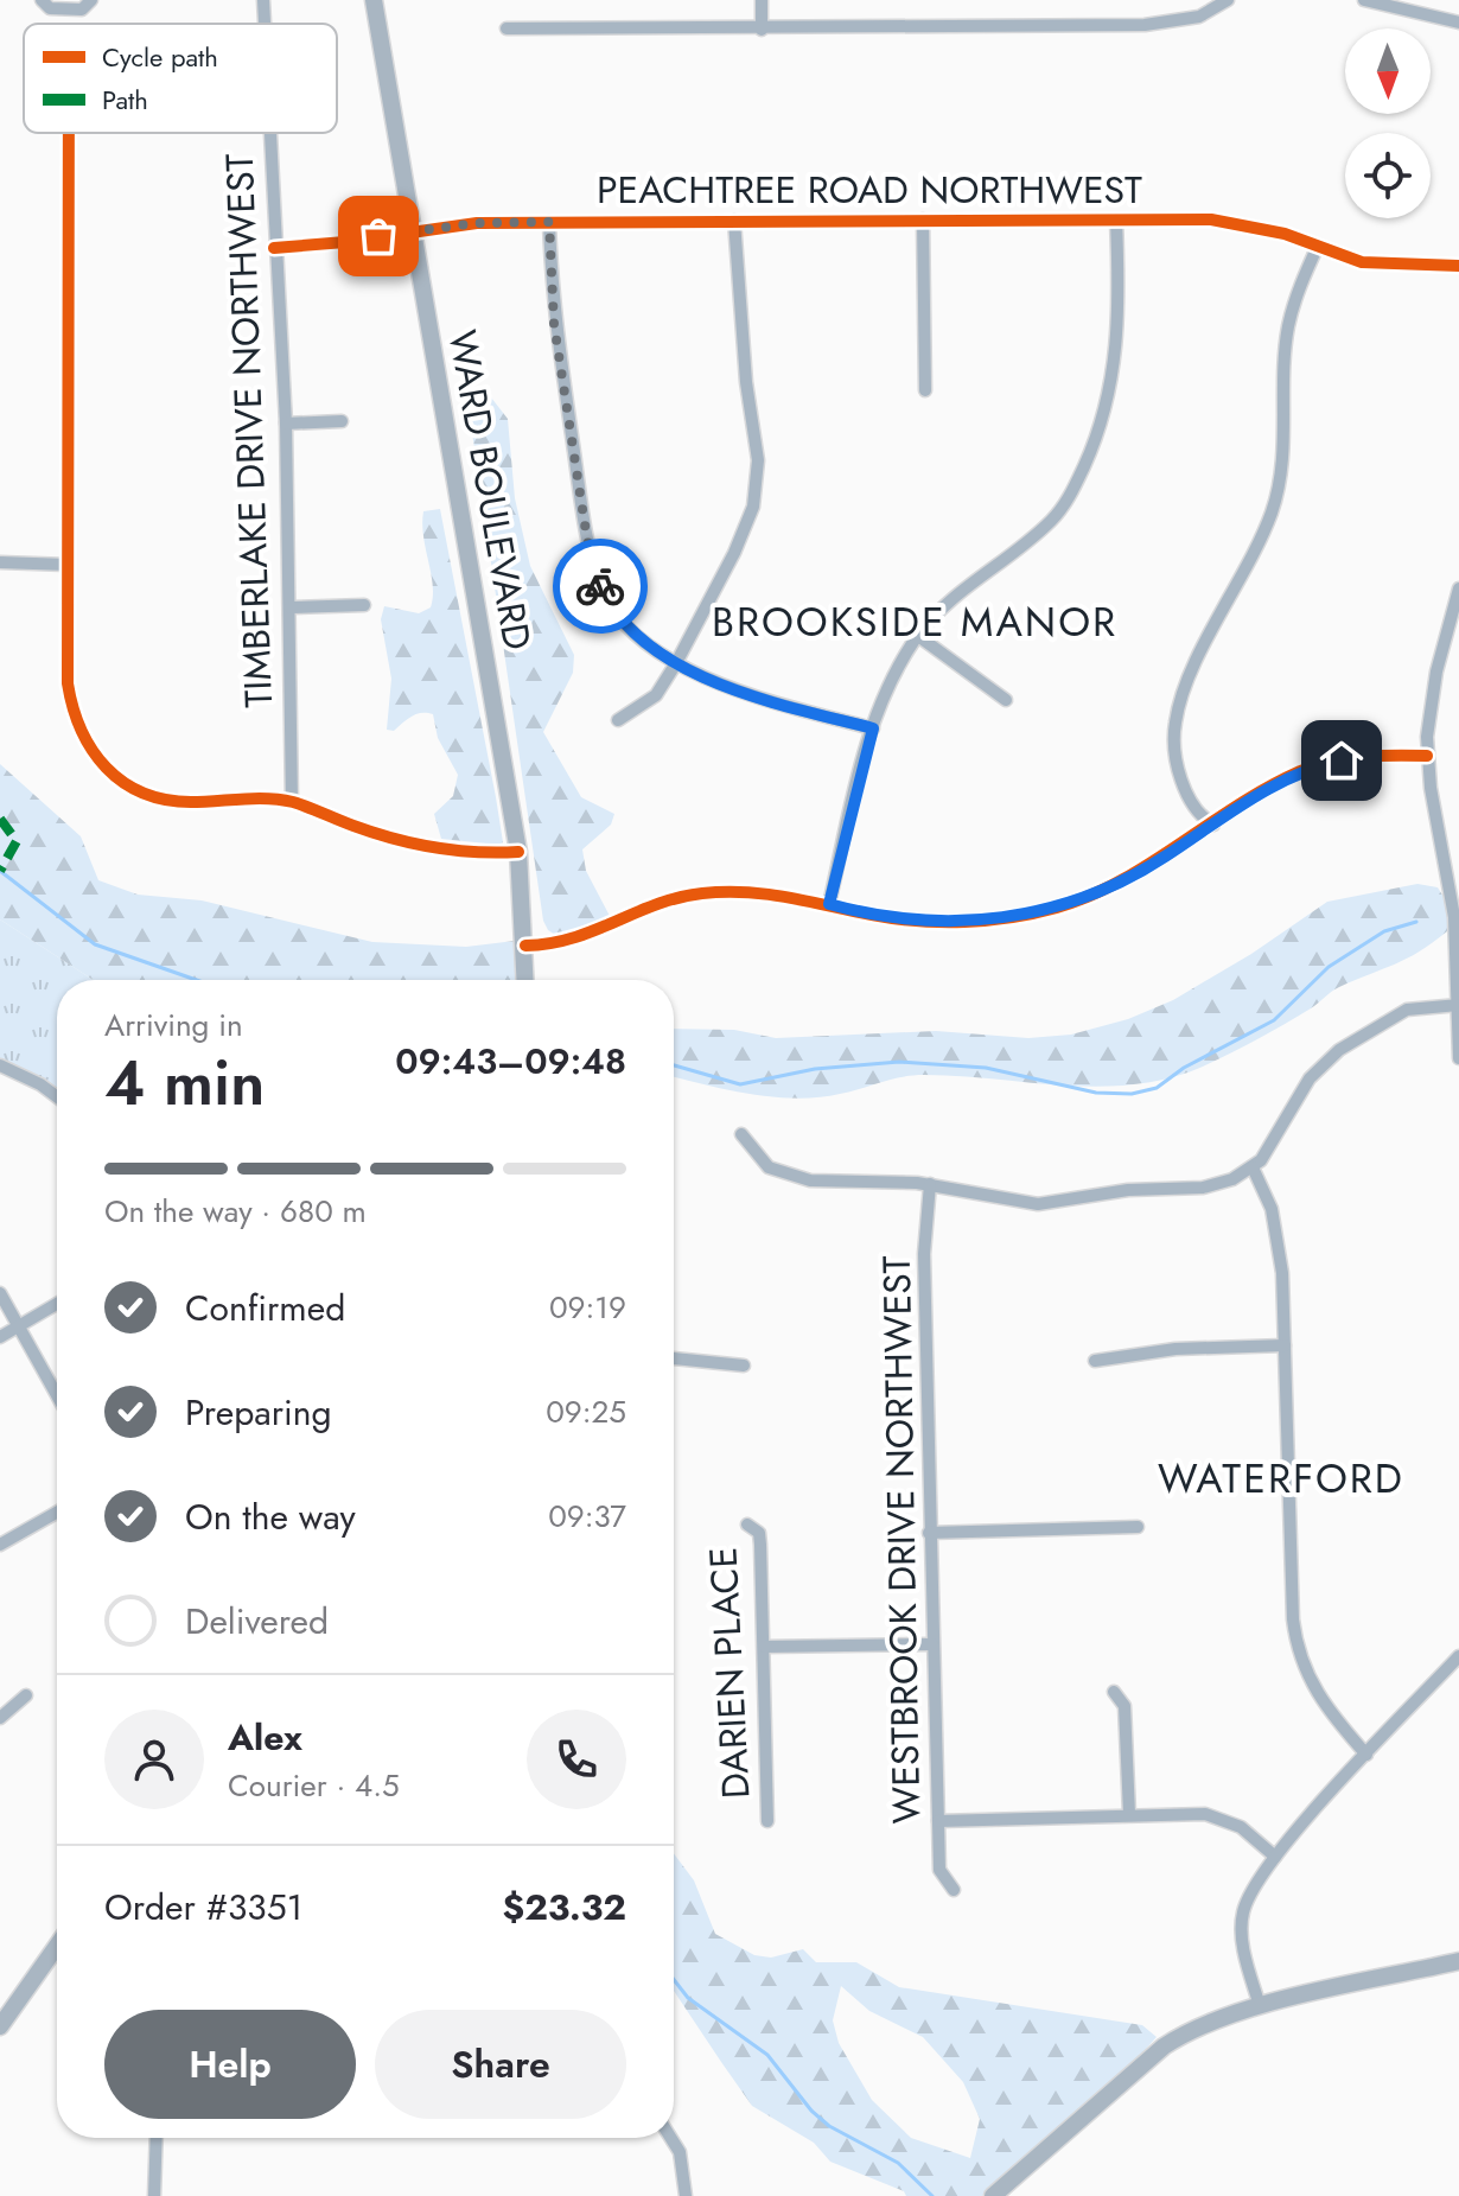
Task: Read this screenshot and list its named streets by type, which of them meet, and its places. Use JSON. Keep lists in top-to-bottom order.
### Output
{
  "streets": {
    "main road": ["WARD BOULEVARD"],
    "street": [
      "PEACHTREE ROAD NORTHWEST",
      "TIMBERLAKE DRIVE NORTHWEST",
      "WESTBROOK DRIVE NORTHWEST",
      "DARIEN PLACE"
    ]
  },
  "crossings": [
    ["PEACHTREE ROAD NORTHWEST", "TIMBERLAKE DRIVE NORTHWEST"],
    ["PEACHTREE ROAD NORTHWEST", "WARD BOULEVARD"]
  ],
  "districts": ["BROOKSIDE MANOR", "WATERFORD"],
  "legend": ["Cycle path", "Path"],
  "north": "bottom",
  "page": {
    "heading": ["4 min", "Arriving in", "09:43–09:48"],
    "panel": [
      "Alex",
      "Courier · 4.5",
      "Order #3351",
      "$23.32"
    ],
    "bar": "On the way · 680 m",
    "list": [
      ["Confirmed", "09:19"],
      ["Preparing", "09:25"],
      ["On the way", "09:37"],
      "Delivered"
    ],
    "buttons": ["Help", "Share"]
  }
}
